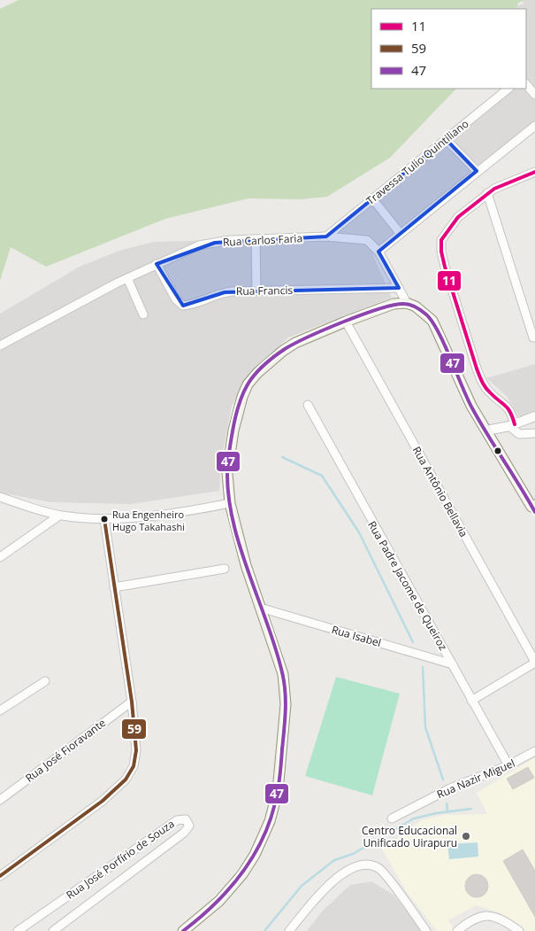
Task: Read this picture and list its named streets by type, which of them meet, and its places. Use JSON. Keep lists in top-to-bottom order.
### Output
{
  "streets": {
    "street": [
      "Travessa Tulio Quintiliano",
      "Rua Carlos Faria",
      "Rua Francis",
      "Rua Antônio Bellavia",
      "Rua Padre Jacome de Queiroz",
      "Rua Isabel",
      "Rua José Fioravante",
      "Rua Nazir Miguel",
      "Rua José Porfírio de Souza"
    ]
  },
  "crossings": [
    ["Travessa Tulio Quintiliano", "Rua Carlos Faria"],
    ["Rua Carlos Faria", "Rua Francis"],
    ["Rua Padre Jacome de Queiroz", "Rua Isabel"],
    ["Rua Padre Jacome de Queiroz", "Rua Nazir Miguel"]
  ],
  "places": ["Rua Engenheiro Hugo Takahashi", "Centro Educacional Unificado Uirapuru"],
  "lines": ["transit line 11", "transit line 47", "transit line 59"],
  "legend": ["11", "59", "47"]
}
